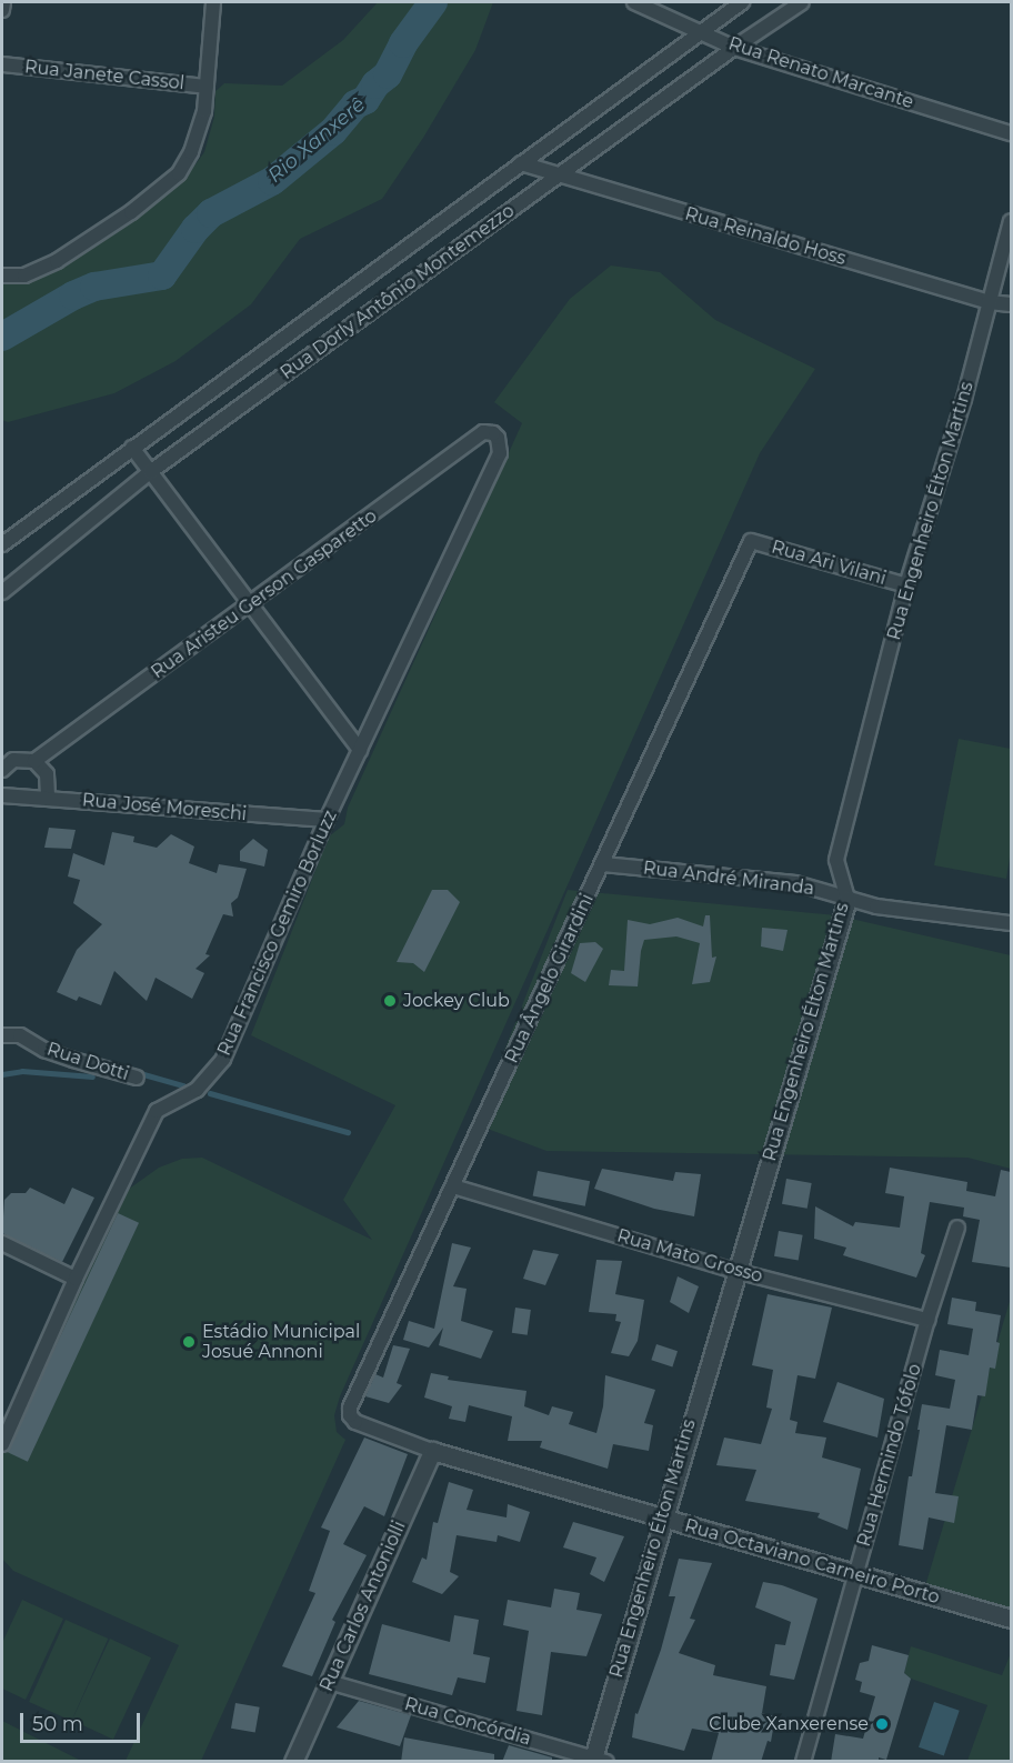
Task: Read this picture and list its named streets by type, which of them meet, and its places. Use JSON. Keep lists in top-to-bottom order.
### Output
{
  "streets": {
    "street": [
      "Rua Renato Marcante",
      "Rua Janete Cassol",
      "Rua Reinaldo Hoss",
      "Rua Dorly Antônio Montemezzo",
      "Rua Engenheiro Élton Martins",
      "Rua Ari Vilani",
      "Rua Aristeu Gerson Gasparetto",
      "Rua José Moreschi",
      "Rua André Miranda",
      "Rua Francisco Gemiro Borluzz",
      "Rua Ângelo Girardini",
      "Rua Dotti",
      "Rua Mato Grosso",
      "Rua Hermindo Tófolo",
      "Rua Octaviano Carneiro Porto",
      "Rua Carlos Antoniolli",
      "Rua Concórdia"
    ]
  },
  "crossings": [
    ["Rua Renato Marcante", "Rua Dorly Antônio Montemezzo"],
    ["Rua Reinaldo Hoss", "Rua Dorly Antônio Montemezzo"],
    ["Rua Reinaldo Hoss", "Rua Engenheiro Élton Martins"],
    ["Rua Engenheiro Élton Martins", "Rua Ari Vilani"],
    ["Rua Engenheiro Élton Martins", "Rua André Miranda"],
    ["Rua Engenheiro Élton Martins", "Rua Mato Grosso"],
    ["Rua Engenheiro Élton Martins", "Rua Octaviano Carneiro Porto"],
    ["Rua Engenheiro Élton Martins", "Rua Concórdia"],
    ["Rua Ari Vilani", "Rua Ângelo Girardini"],
    ["Rua Aristeu Gerson Gasparetto", "Rua Francisco Gemiro Borluzz"],
    ["Rua José Moreschi", "Rua Francisco Gemiro Borluzz"],
    ["Rua André Miranda", "Rua Ângelo Girardini"],
    ["Rua Ângelo Girardini", "Rua Mato Grosso"],
    ["Rua Ângelo Girardini", "Rua Octaviano Carneiro Porto"],
    ["Rua Mato Grosso", "Rua Hermindo Tófolo"],
    ["Rua Hermindo Tófolo", "Rua Octaviano Carneiro Porto"],
    ["Rua Octaviano Carneiro Porto", "Rua Carlos Antoniolli"],
    ["Rua Carlos Antoniolli", "Rua Concórdia"]
  ],
  "water": ["Rio Xanxerê"],
  "places": ["Jockey Club", "Estádio Municipal Josué Annoni", "Clube Xanxerense"],
  "scale_bar": "50 m"
}
